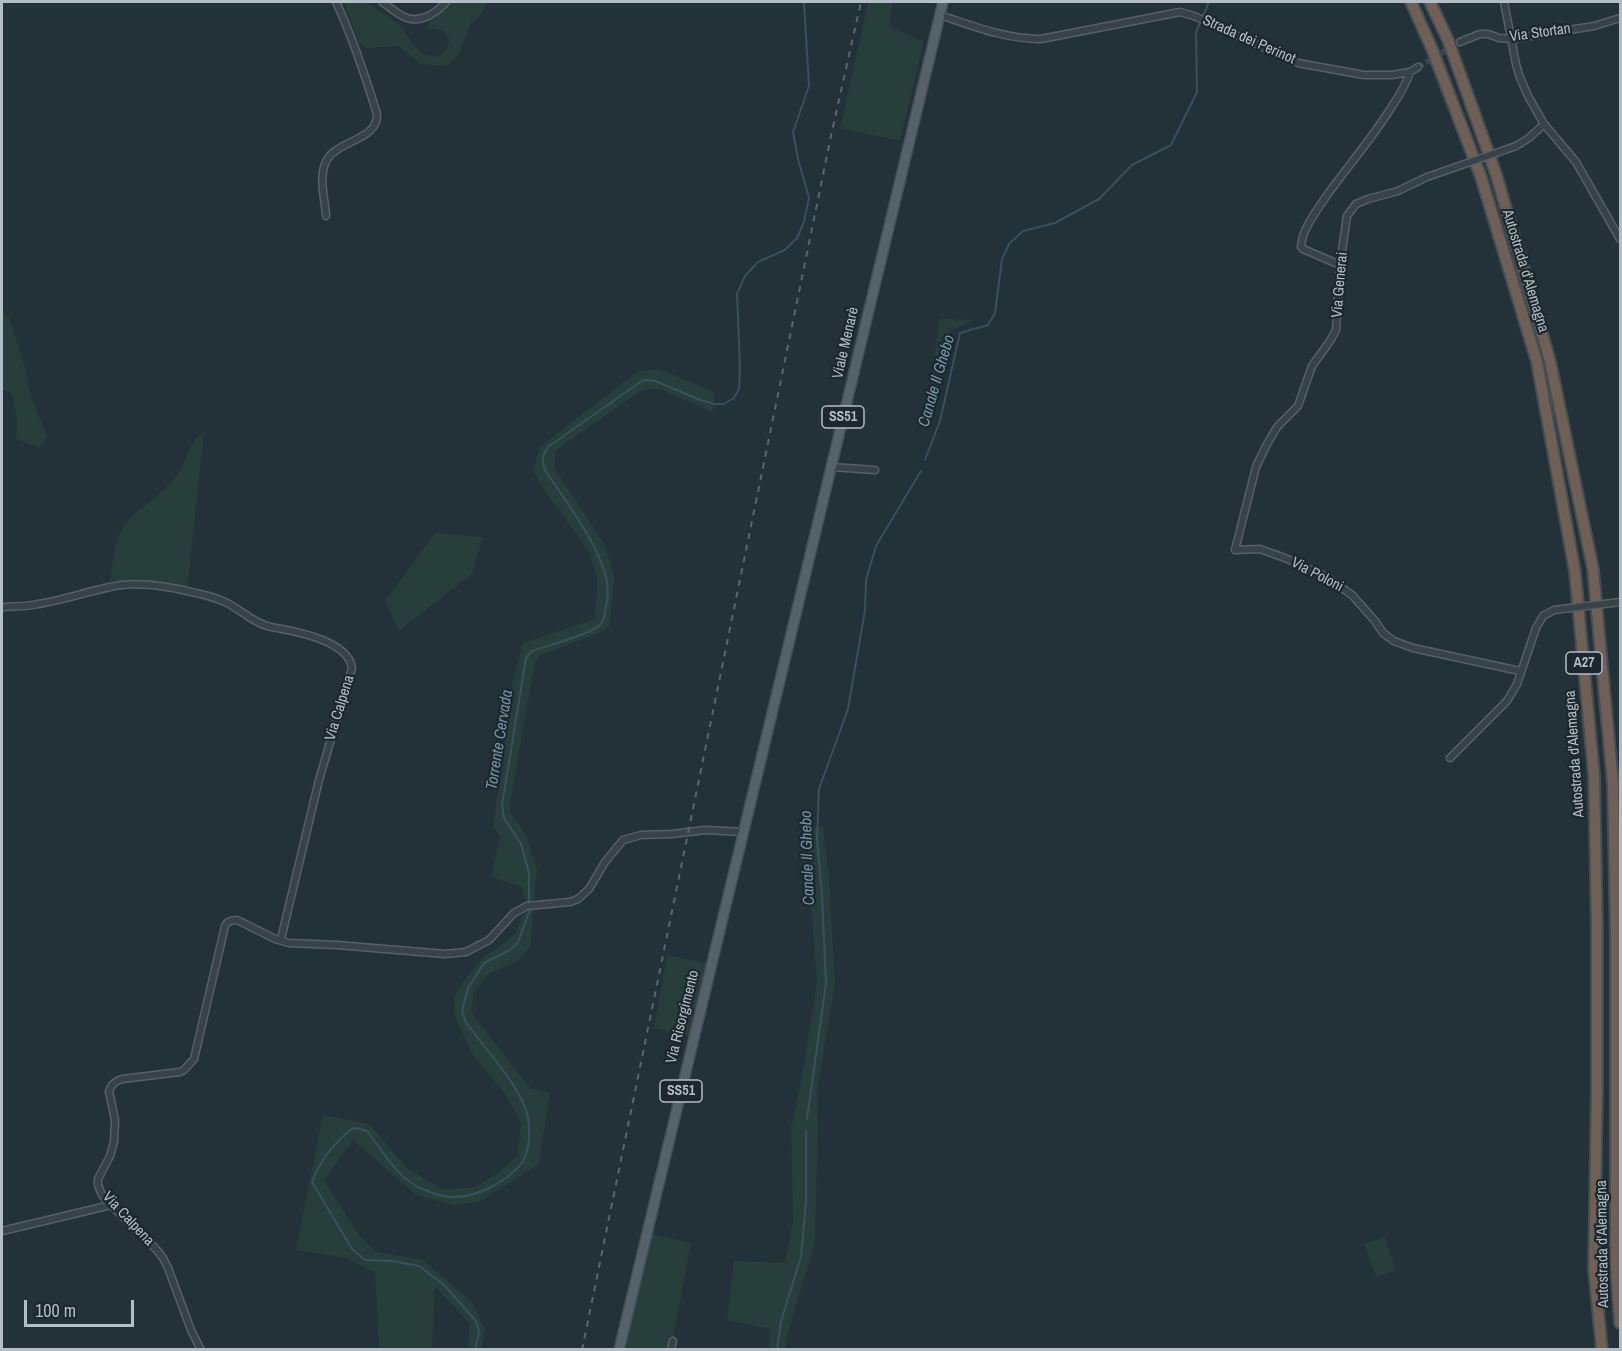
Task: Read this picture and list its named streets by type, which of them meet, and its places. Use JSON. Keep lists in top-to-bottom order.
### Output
{
  "streets": {
    "highway": ["Autostrada d'Alemagna", "A27"],
    "main road": ["Viale Menarè", "SS51", "Via Risorgimento"],
    "street": [
      "Via Stortan",
      "Strada dei Perinot",
      "Via Generai",
      "Via Poloni",
      "Via Calpena"
    ]
  },
  "crossings": [
    ["Strada dei Perinot", "Viale Menarè"],
    ["Via Generai", "Via Poloni"],
    ["Viale Menarè", "Via Calpena"],
    ["Viale Menarè", "Via Risorgimento"],
    ["Via Calpena", "Via Risorgimento"]
  ],
  "water": ["Canale Il Ghebo", "Torrente Cervada"],
  "scale_bar": "100 m"
}
